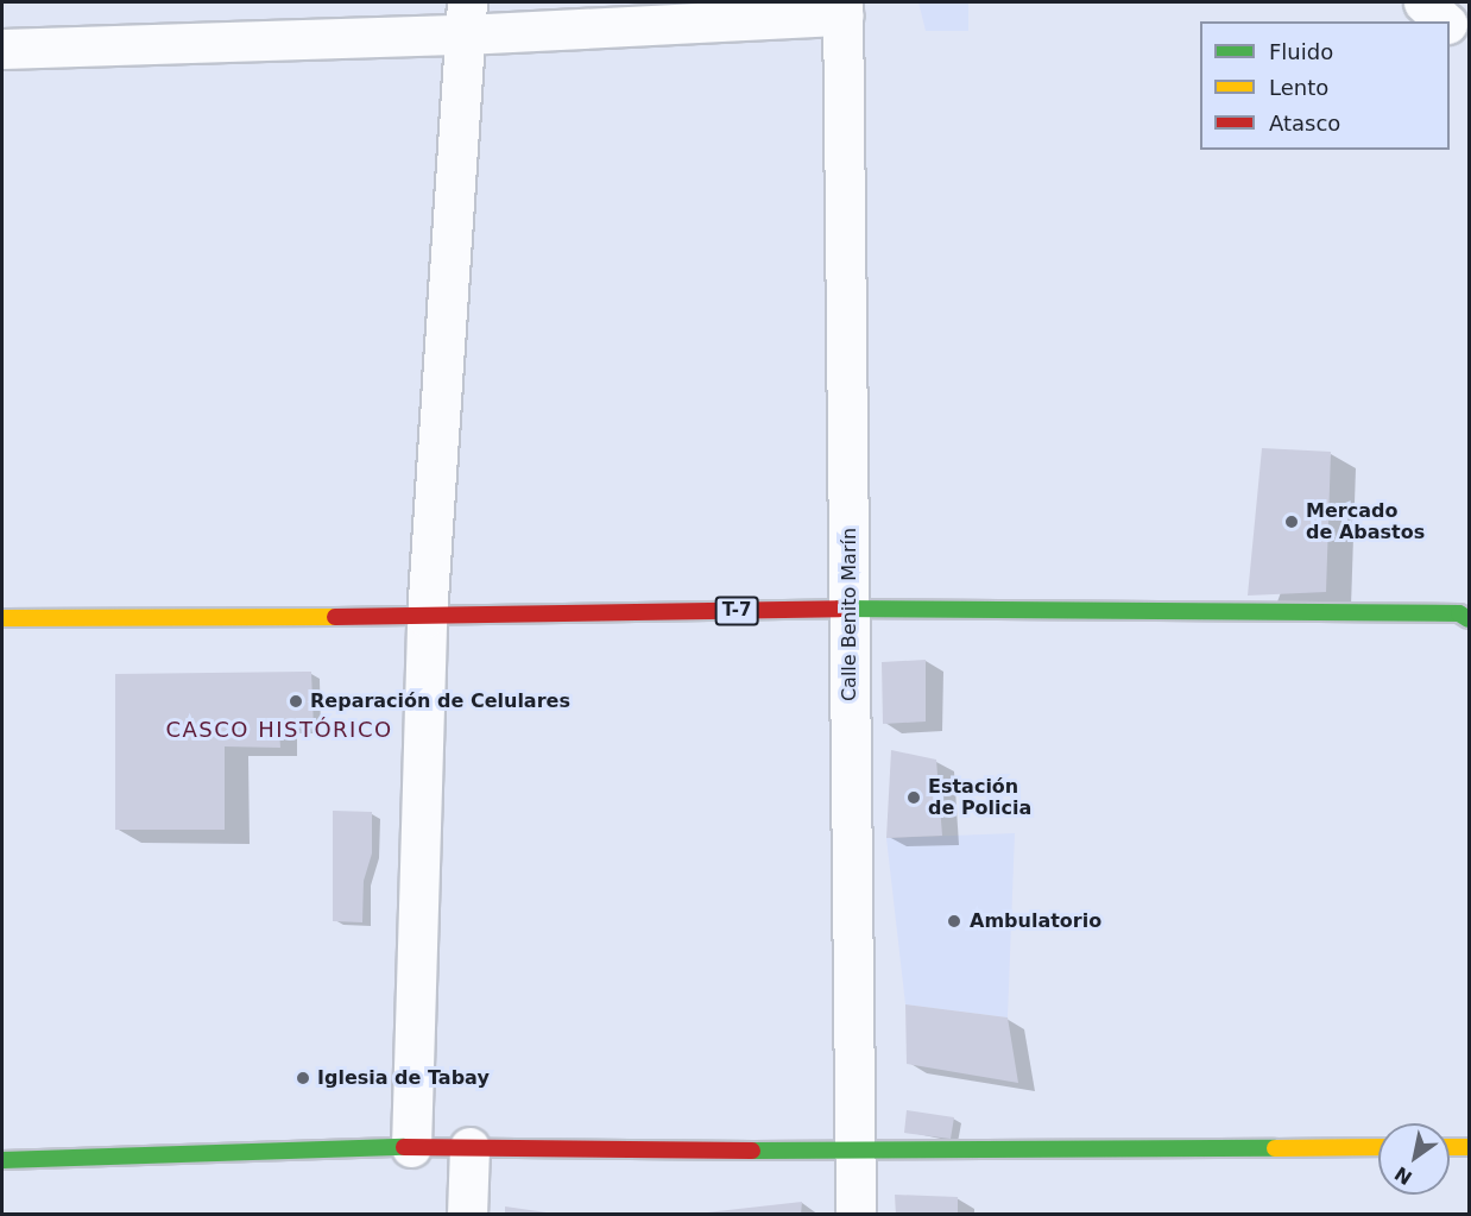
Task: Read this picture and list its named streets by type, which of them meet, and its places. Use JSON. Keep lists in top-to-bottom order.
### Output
{
  "streets": {
    "highway": ["T-7"],
    "street": ["Calle Benito Marín"]
  },
  "crossings": [
    ["T-7", "Calle Benito Marín"]
  ],
  "districts": ["CASCO HISTÓRICO"],
  "places": [
    "Mercado de Abastos",
    "Reparación de Celulares",
    "Estación de Policia",
    "Ambulatorio",
    "Iglesia de Tabay"
  ],
  "legend": ["Fluido", "Lento", "Atasco"],
  "north": "bottom left"
}
